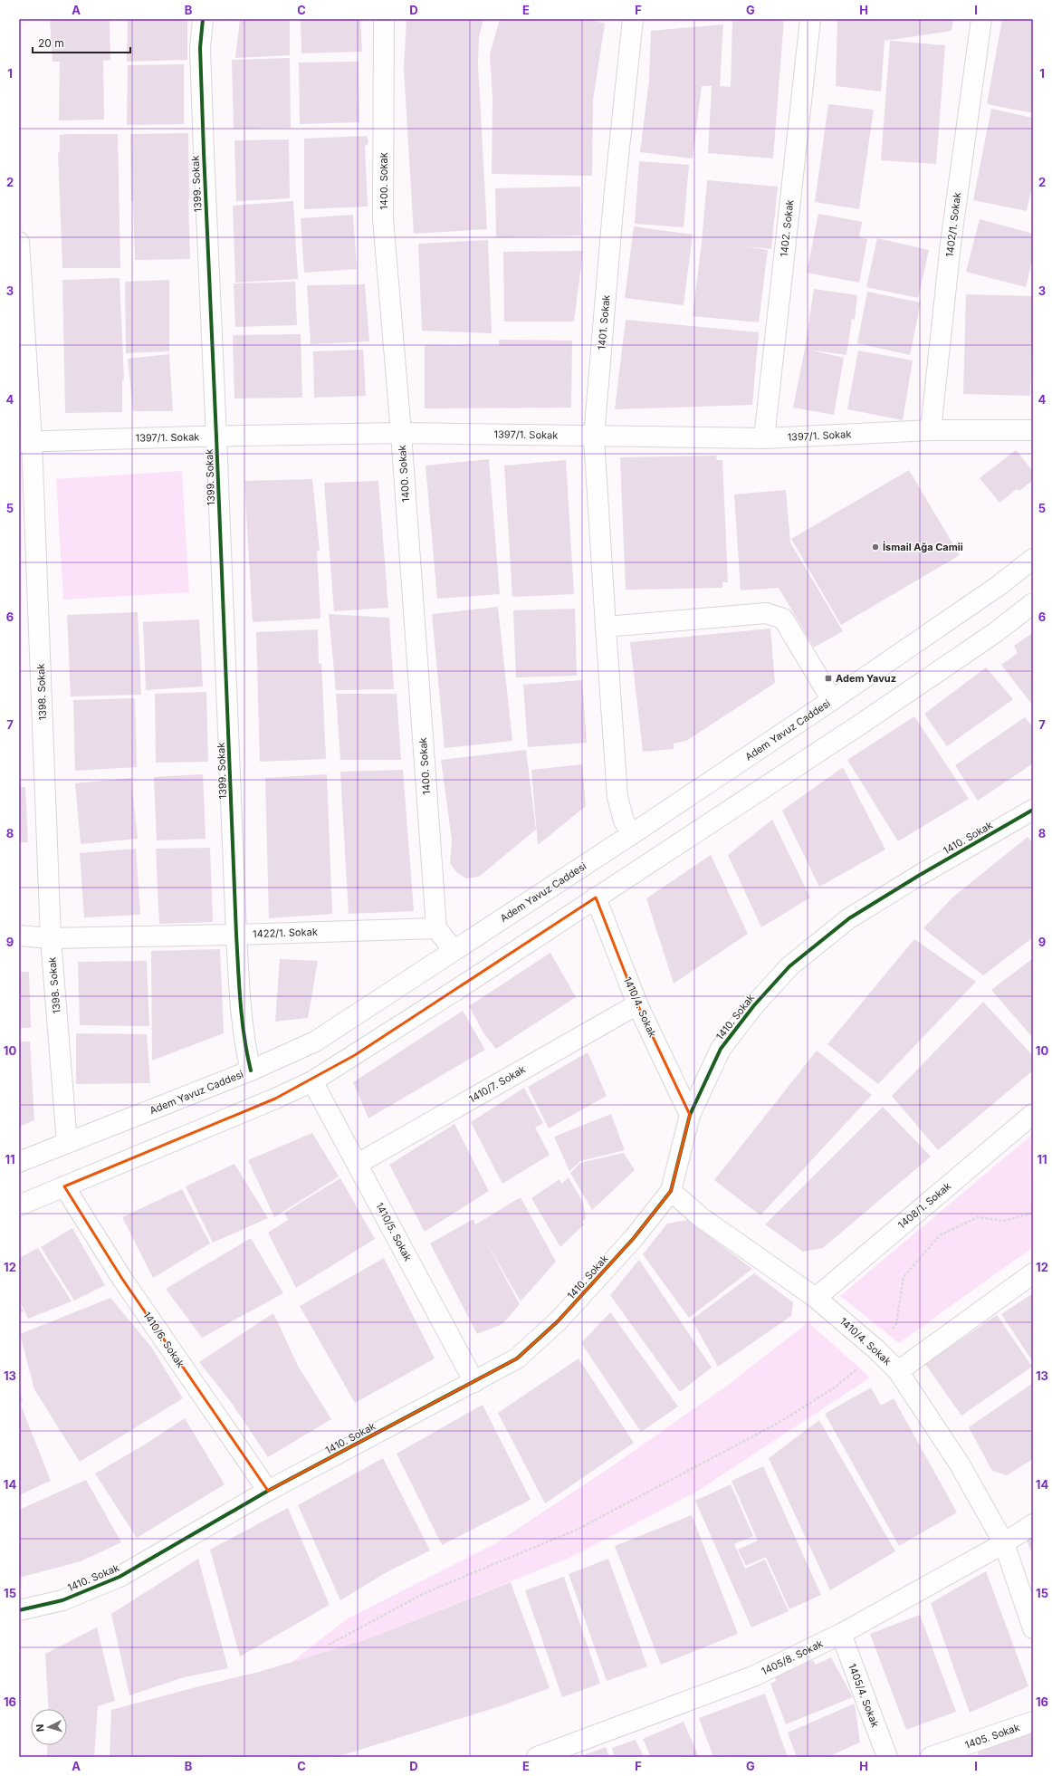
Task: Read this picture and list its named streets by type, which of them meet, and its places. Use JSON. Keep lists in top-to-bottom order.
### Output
{
  "streets": {
    "street": [
      "1400. Sokak",
      "1399. Sokak",
      "1402/1. Sokak",
      "1402. Sokak",
      "1401. Sokak",
      "1397/1. Sokak",
      "1398. Sokak",
      "Adem Yavuz Caddesi",
      "1410. Sokak",
      "1422/1. Sokak",
      "1410/4. Sokak",
      "1410/7. Sokak",
      "1408/1. Sokak",
      "1410/5. Sokak",
      "1410/6. Sokak",
      "1405/8. Sokak",
      "1405/4. Sokak",
      "1405. Sokak"
    ]
  },
  "crossings": [
    ["1400. Sokak", "1397/1. Sokak"],
    ["1400. Sokak", "1422/1. Sokak"],
    ["1399. Sokak", "1397/1. Sokak"],
    ["1399. Sokak", "Adem Yavuz Caddesi"],
    ["1399. Sokak", "1422/1. Sokak"],
    ["1402/1. Sokak", "1397/1. Sokak"],
    ["1402. Sokak", "1397/1. Sokak"],
    ["1401. Sokak", "1397/1. Sokak"],
    ["1401. Sokak", "Adem Yavuz Caddesi"],
    ["1397/1. Sokak", "1398. Sokak"],
    ["1398. Sokak", "Adem Yavuz Caddesi"],
    ["1398. Sokak", "1422/1. Sokak"],
    ["1410. Sokak", "1410/4. Sokak"],
    ["1410. Sokak", "1410/5. Sokak"],
    ["1410. Sokak", "1410/6. Sokak"],
    ["1410/4. Sokak", "1410/7. Sokak"],
    ["1410/4. Sokak", "1408/1. Sokak"],
    ["1410/4. Sokak", "1405/8. Sokak"],
    ["1410/7. Sokak", "1410/5. Sokak"],
    ["1405/8. Sokak", "1405/4. Sokak"]
  ],
  "places": {
    "other": ["İsmail Ağa Camii"],
    "transit": ["Adem Yavuz"]
  },
  "scale_bar": "20 m",
  "north": "left",
  "grid": {
    "columns": [
      "A",
      "B",
      "C",
      "D",
      "E",
      "F",
      "G",
      "H",
      "I"
    ],
    "rows": [
      "1",
      "2",
      "3",
      "4",
      "5",
      "6",
      "7",
      "8",
      "9",
      "10",
      "11",
      "12",
      "13",
      "14",
      "15",
      "16"
    ]
  }
}
